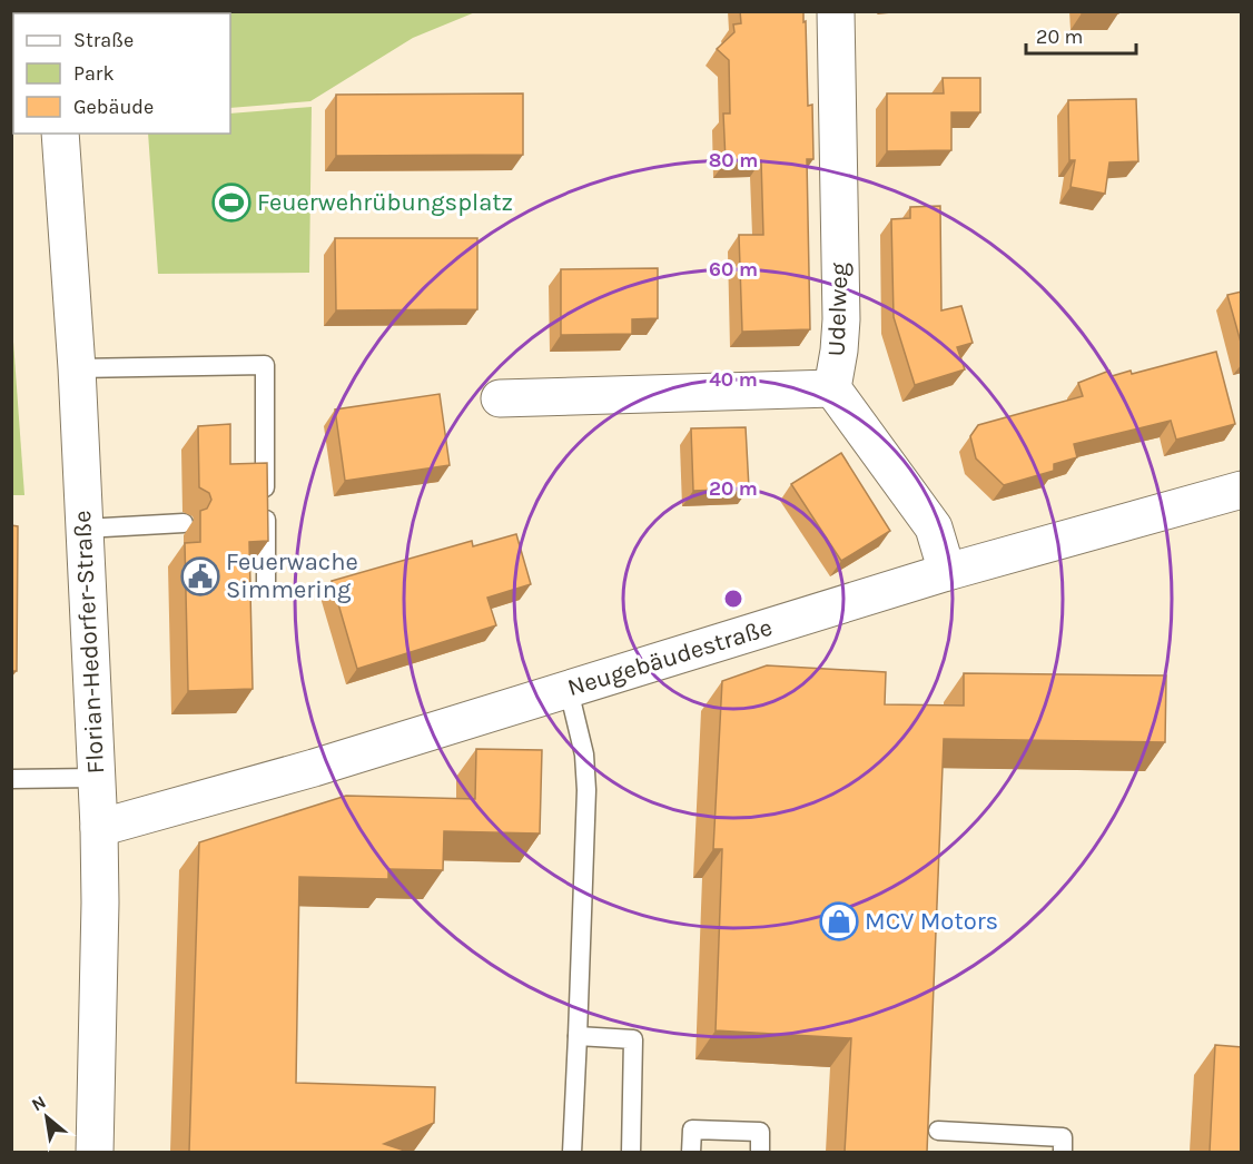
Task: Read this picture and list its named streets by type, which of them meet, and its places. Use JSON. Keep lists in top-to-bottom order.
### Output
{
  "streets": {
    "street": ["Udelweg", "Florian-Hedorfer-Straße", "Neugebäudestraße"]
  },
  "crossings": [
    ["Udelweg", "Neugebäudestraße"],
    ["Florian-Hedorfer-Straße", "Neugebäudestraße"]
  ],
  "places": {
    "sports": ["Feuerwehrübungsplatz"],
    "public building": ["Feuerwache Simmering"],
    "shop": ["MCV Motors"]
  },
  "legend": ["Straße", "Park", "Gebäude"],
  "scale_bar": "20 m",
  "north": "top left",
  "rings": [
    "80 m",
    "60 m",
    "40 m",
    "20 m"
  ]
}
